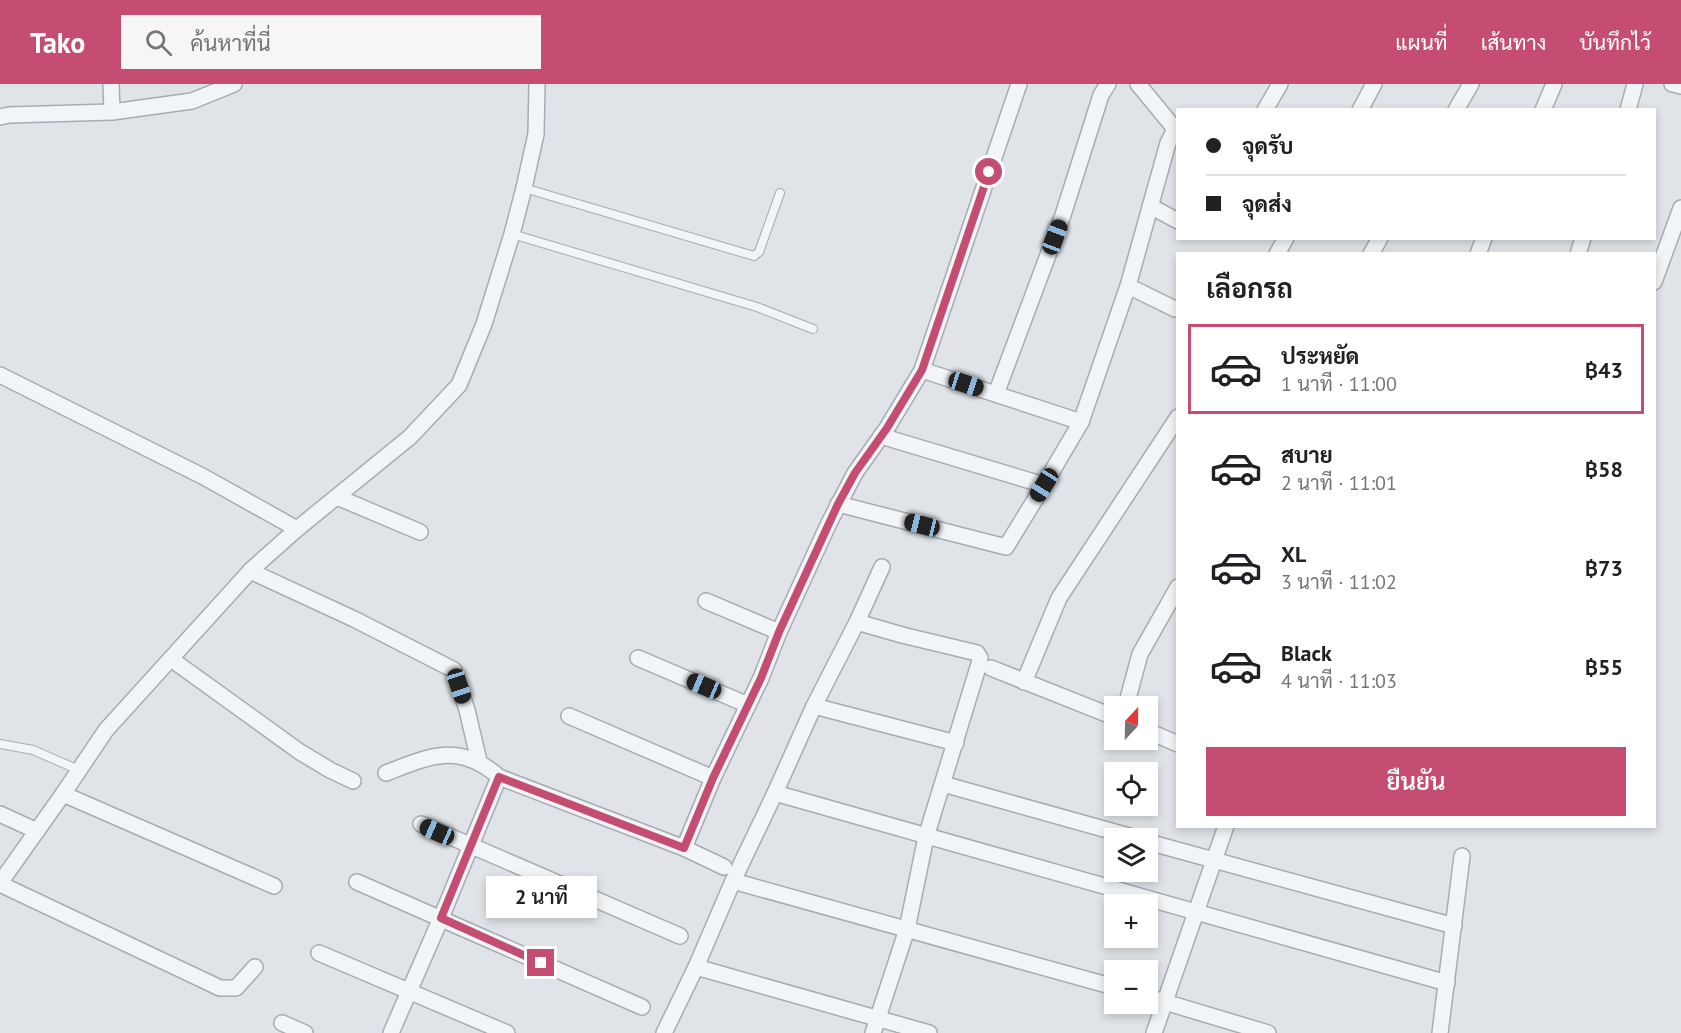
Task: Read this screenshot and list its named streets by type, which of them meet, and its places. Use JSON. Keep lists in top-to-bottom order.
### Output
{
  "north": "top",
  "page": {
    "header": "Tako",
    "search": "ค้นหาที่นี่",
    "nav": ["แผนที่", "เส้นทาง", "บันทึกไว้"],
    "banner": ["จุดรับ", "จุดส่ง"],
    "heading": "เลือกรถ",
    "list": [
      {
        "name": "ประหยัด",
        "note": "1 นาที · 11:00",
        "value": "฿43"
      },
      {
        "name": "สบาย",
        "note": "2 นาที · 11:01",
        "value": "฿58"
      },
      {
        "name": "XL",
        "note": "3 นาที · 11:02",
        "value": "฿73"
      },
      {
        "name": "Black",
        "note": "4 นาที · 11:03",
        "value": "฿55"
      }
    ],
    "map_buttons": ["+", "−"],
    "buttons": "ยืนยัน",
    "bubble": "2 นาที"
  }
}
